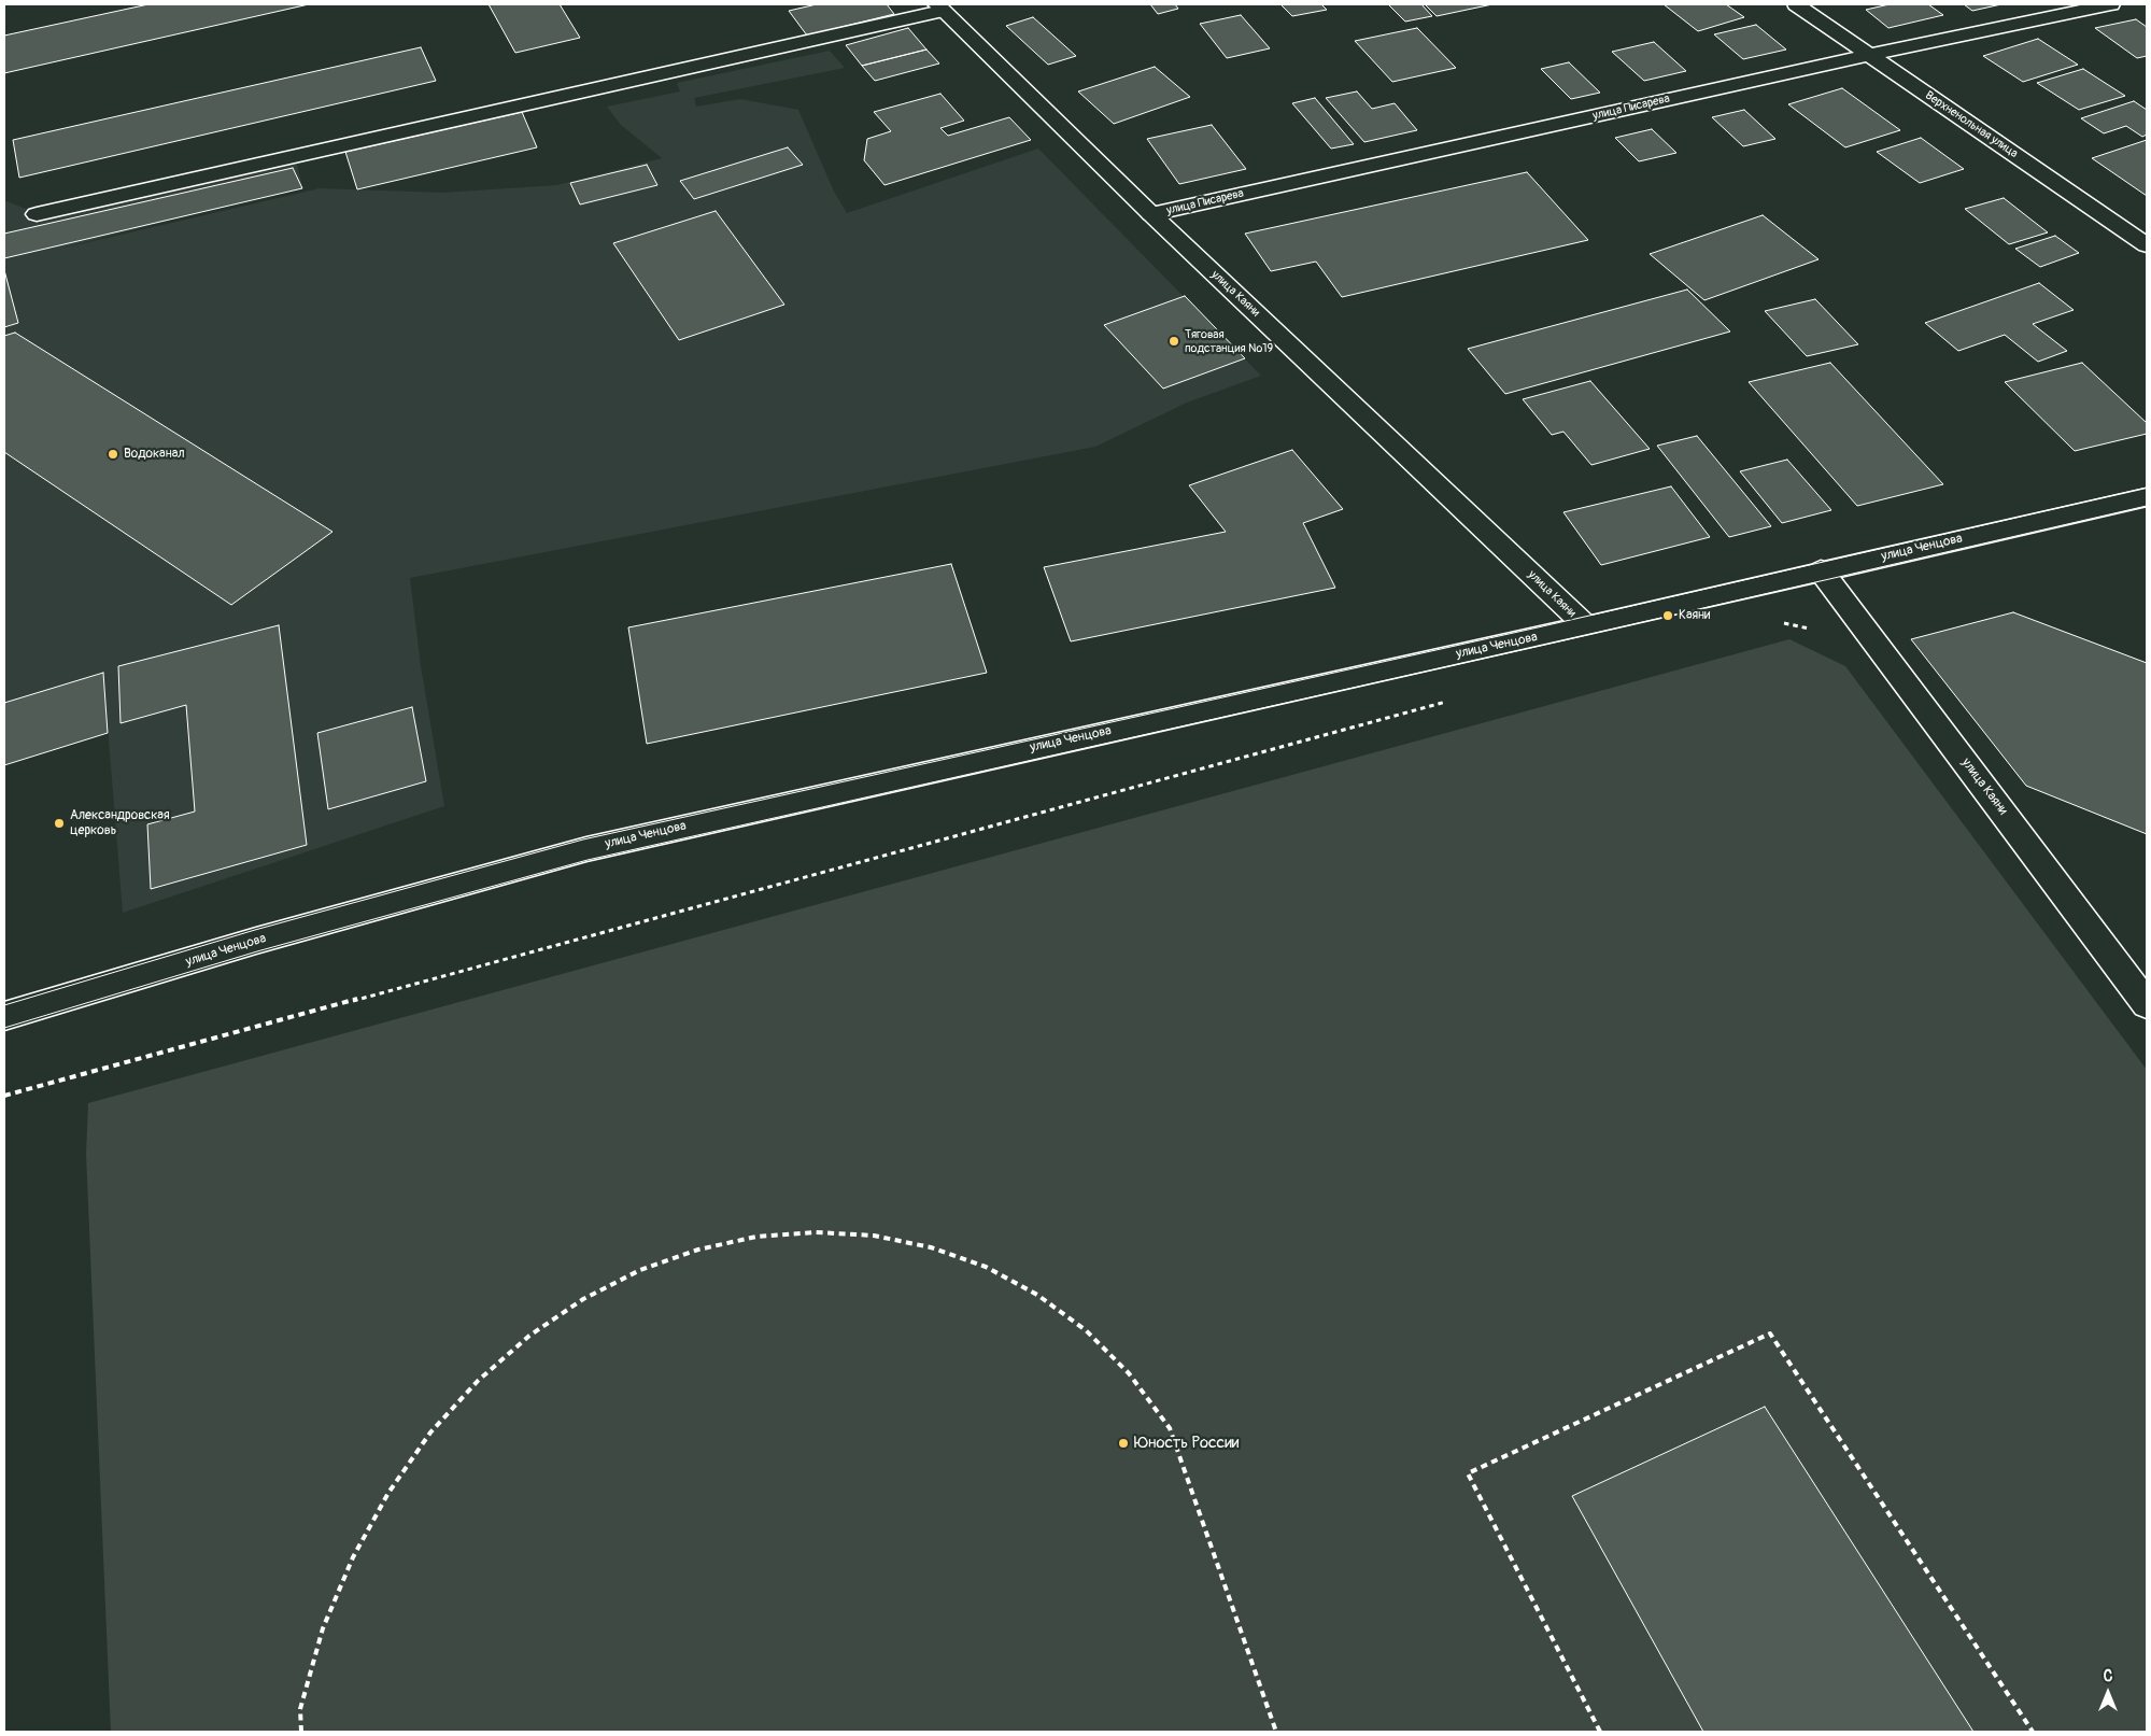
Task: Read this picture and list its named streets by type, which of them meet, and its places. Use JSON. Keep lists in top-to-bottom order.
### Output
{
  "streets": {
    "street": [
      "улица Писарева",
      "Верхненольная улица",
      "улица Каяни",
      "улица Ченцова"
    ]
  },
  "crossings": [
    ["улица Писарева", "Верхненольная улица"],
    ["улица Писарева", "улица Каяни"],
    ["улица Каяни", "улица Ченцова"]
  ],
  "places": [
    "Тяговая подстанция №19",
    "Водоканал",
    "Каяни",
    "Александровская церковь",
    "Юность России"
  ],
  "north": "top"
}
